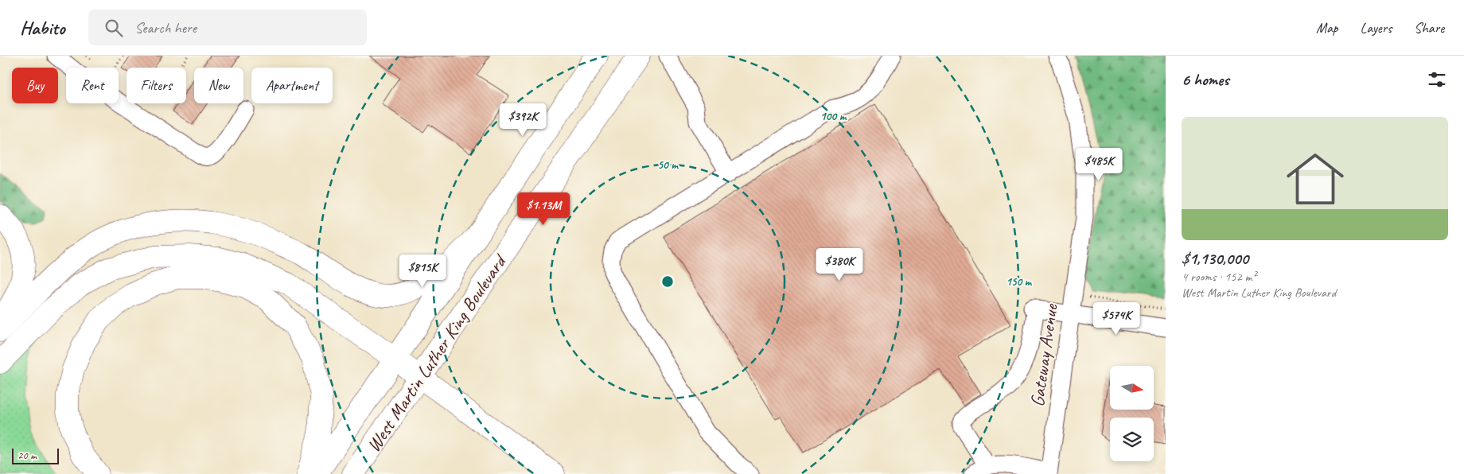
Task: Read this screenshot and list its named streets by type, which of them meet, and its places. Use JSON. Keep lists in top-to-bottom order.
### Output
{
  "streets": {
    "main road": ["West Martin Luther King Boulevard"],
    "street": ["Gateway Avenue"]
  },
  "scale_bar": "20 m",
  "north": "right",
  "page": {
    "header": "Habito",
    "search": "Search here",
    "nav": ["Map", "Layers", "Share"],
    "heading": "6 homes",
    "chip": [
      "Buy",
      "Rent",
      "Filters",
      "New",
      "Apartment"
    ],
    "price": [
      "$392K",
      "$485K",
      "$1.13M",
      "$380K",
      "$815K",
      "$574K"
    ],
    "list": [
      {
        "name": "$1,130,000",
        "note": "4 rooms · 152 m² · West Martin Luther King Boulevard"
      }
    ],
    "scale": "20 m"
  },
  "rings": ["100 m", "50 m", "150 m"]
}
